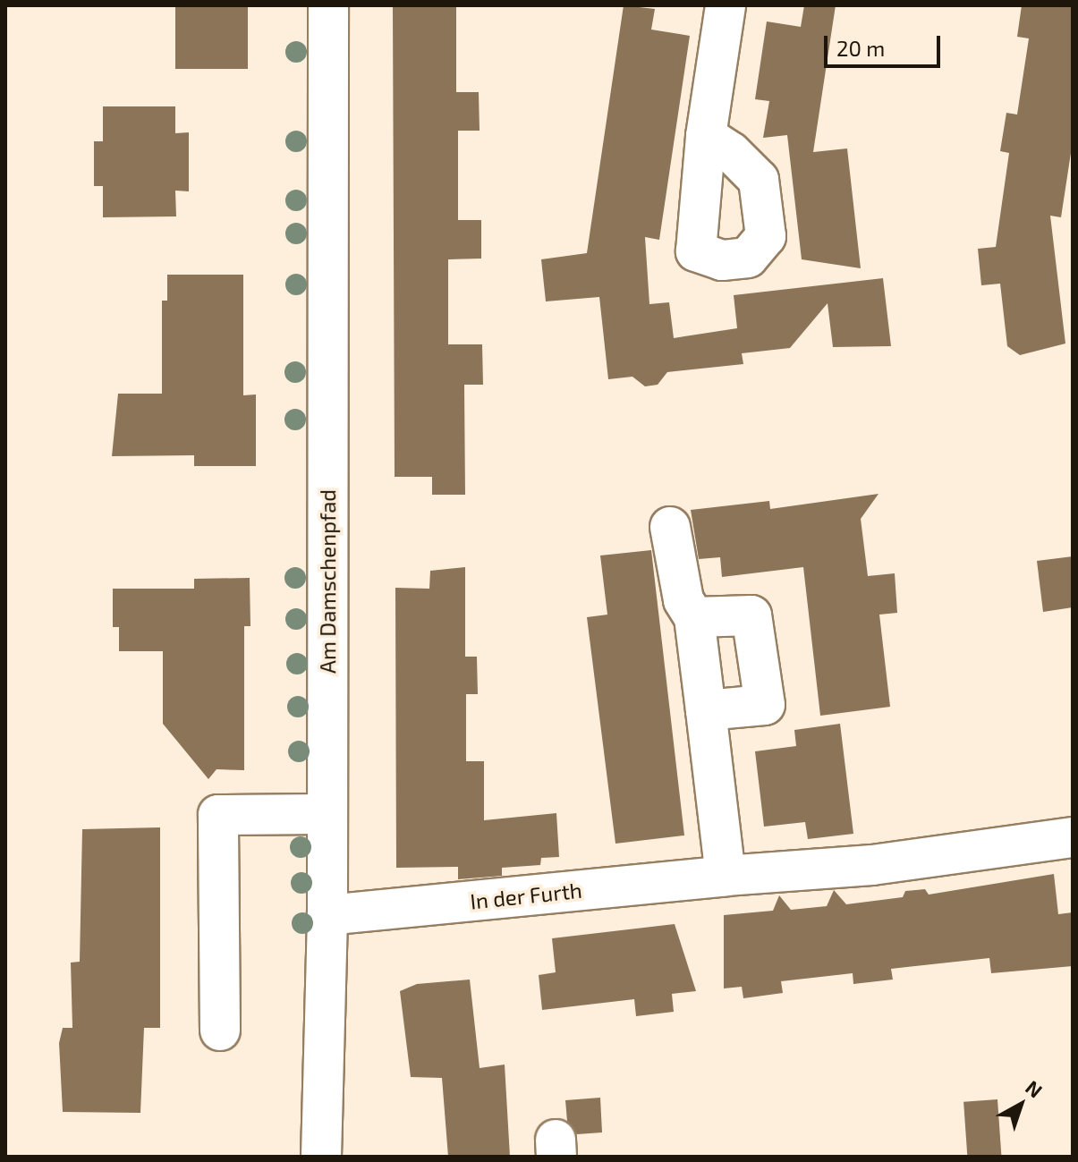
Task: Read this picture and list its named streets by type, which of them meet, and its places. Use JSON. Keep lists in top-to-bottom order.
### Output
{
  "streets": {
    "street": ["Am Damschenpfad", "In der Furth"]
  },
  "crossings": [
    ["Am Damschenpfad", "In der Furth"]
  ],
  "scale_bar": "20 m",
  "north": "top right"
}
